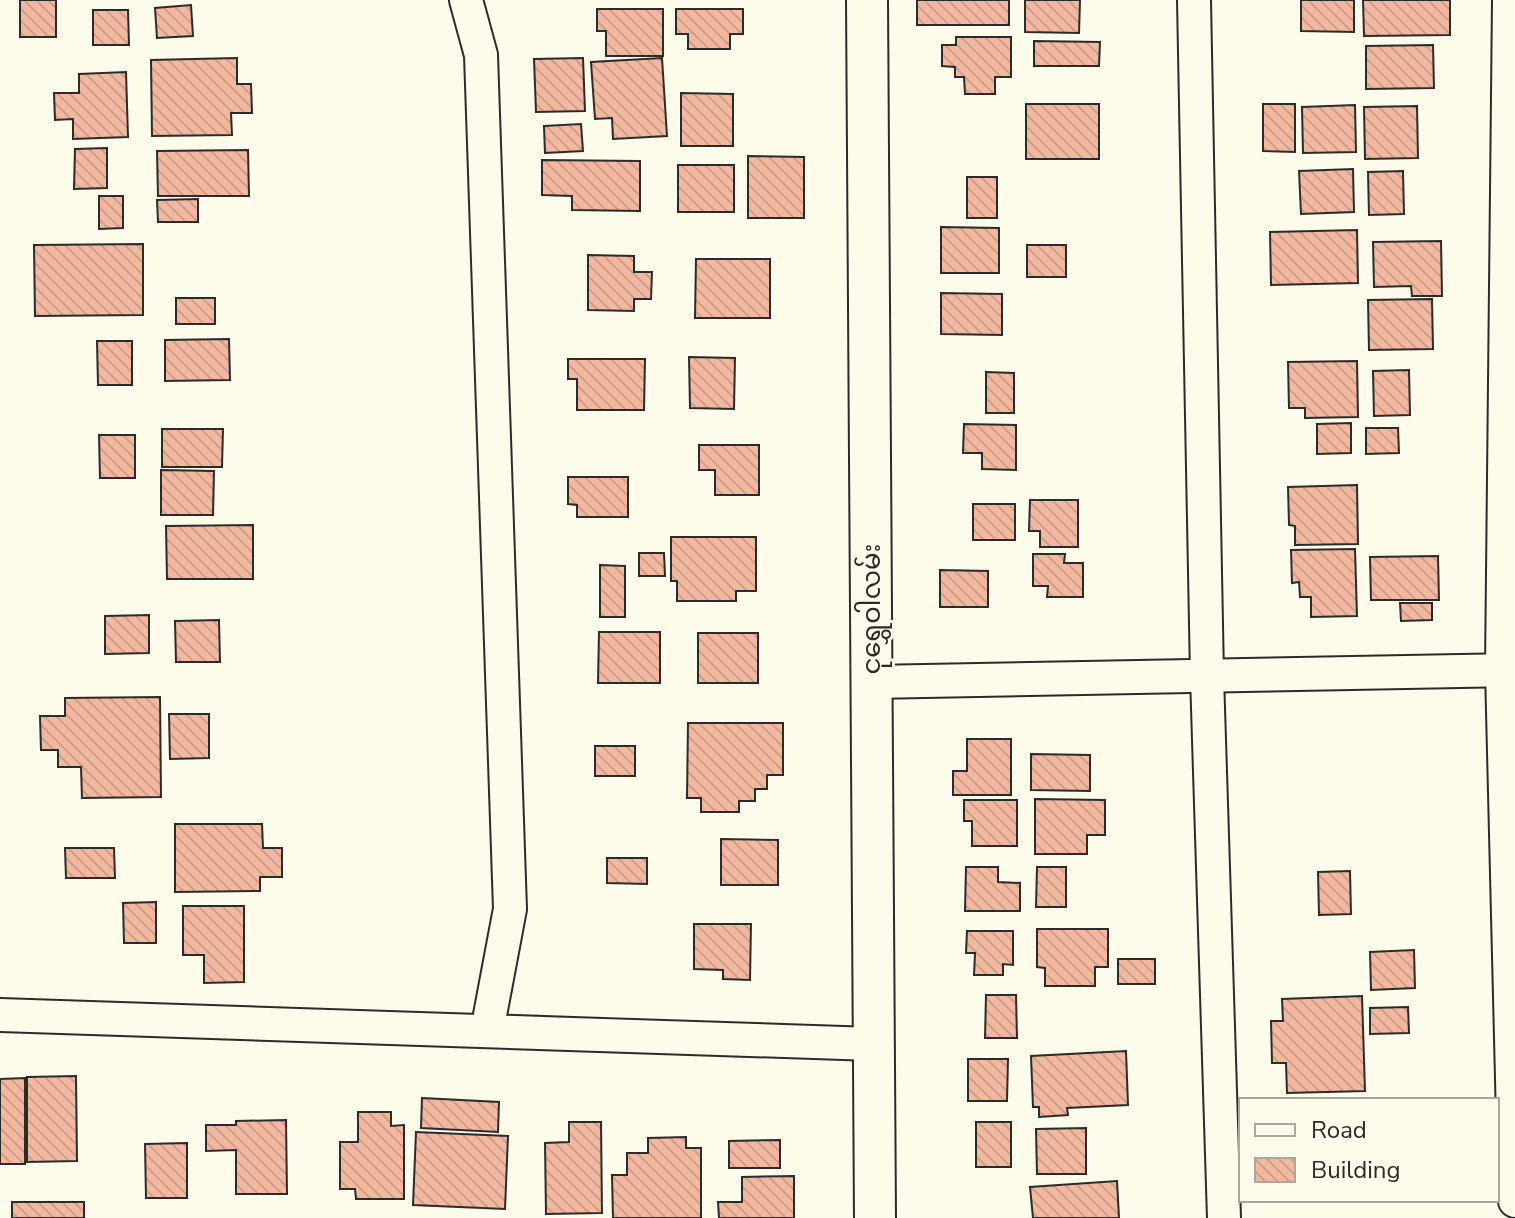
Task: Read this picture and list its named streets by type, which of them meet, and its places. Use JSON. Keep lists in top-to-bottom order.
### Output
{
  "streets": {
    "street": ["ငုရွှေဝါလမ်း"]
  },
  "legend": ["Road", "Building"]
}
